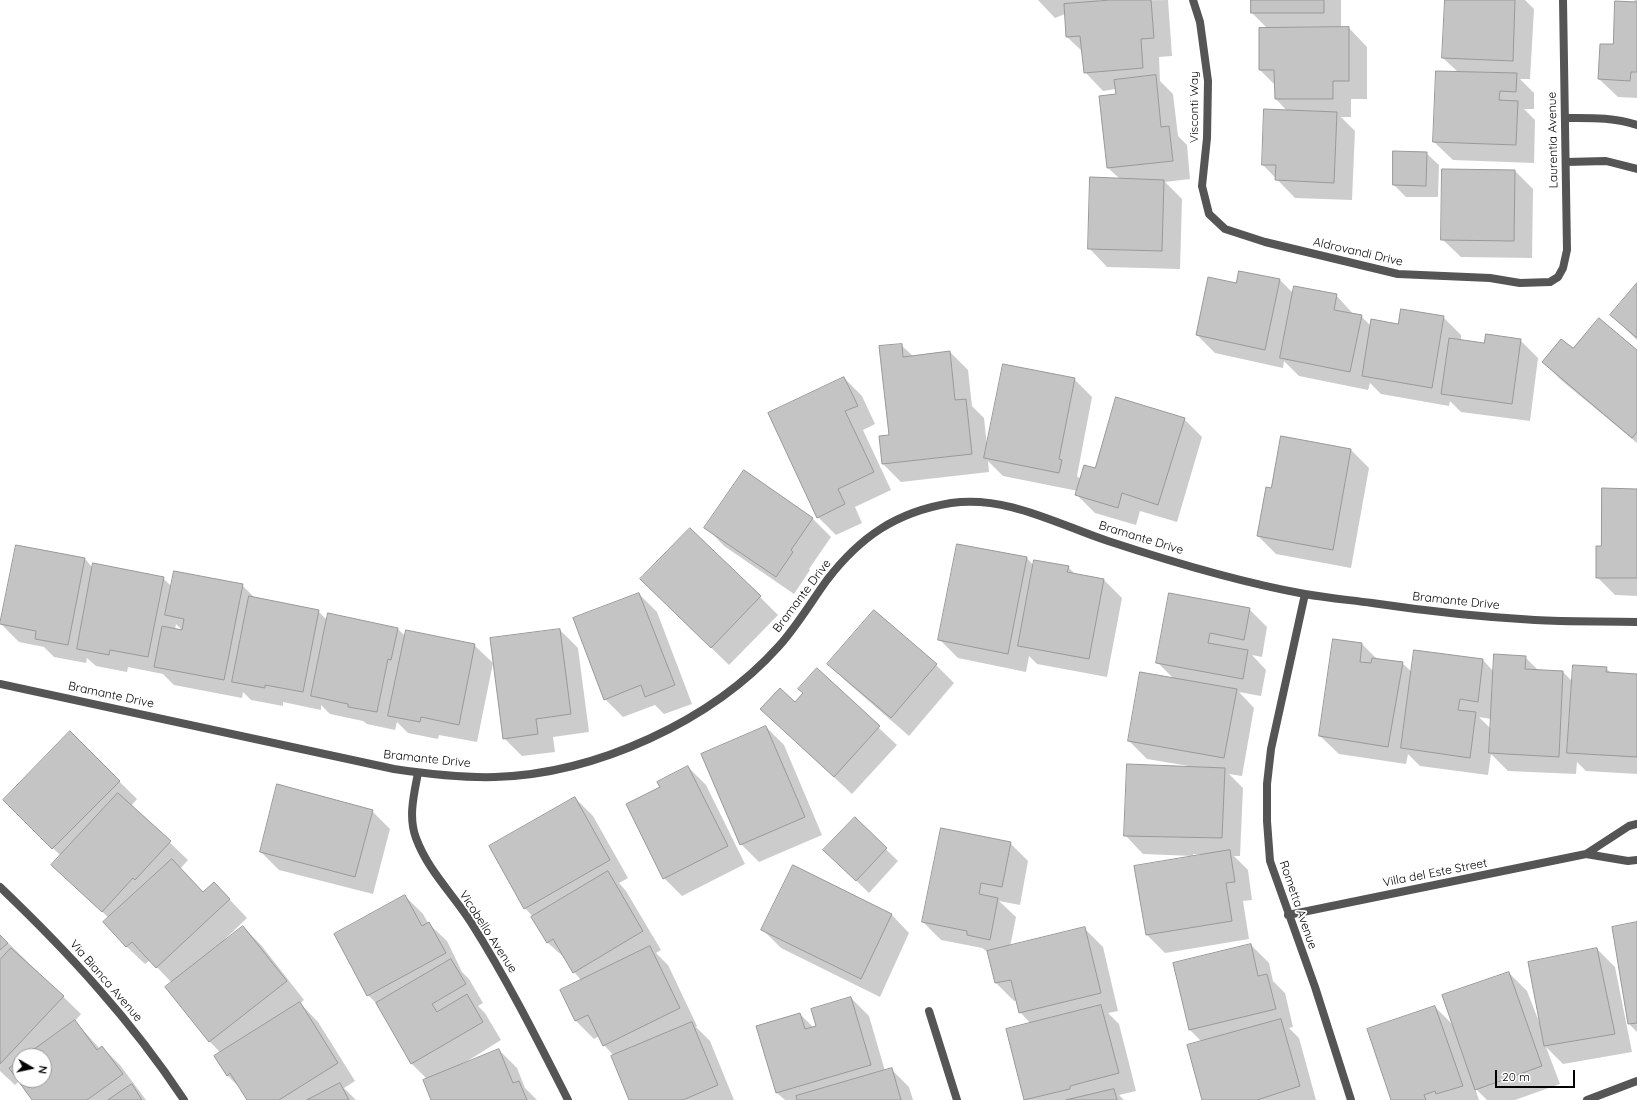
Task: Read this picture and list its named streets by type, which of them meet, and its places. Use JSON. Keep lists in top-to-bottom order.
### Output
{
  "streets": {
    "street": [
      "Visconti Way",
      "Laurentia Avenue",
      "Aldrovandi Drive",
      "Bramante Drive",
      "Villa del Este Street",
      "Rometta Avenue",
      "Vicobello Avenue",
      "Via Bianca Avenue"
    ]
  },
  "crossings": [
    ["Visconti Way", "Aldrovandi Drive"],
    ["Laurentia Avenue", "Aldrovandi Drive"],
    ["Bramante Drive", "Rometta Avenue"],
    ["Bramante Drive", "Vicobello Avenue"],
    ["Villa del Este Street", "Rometta Avenue"]
  ],
  "scale_bar": "20 m",
  "north": "right"
}
